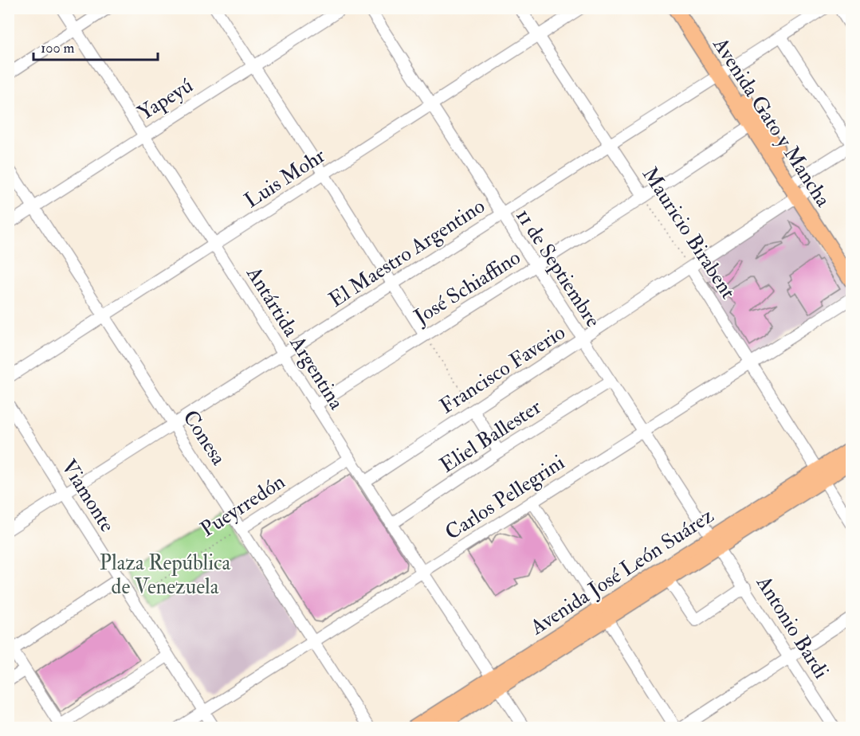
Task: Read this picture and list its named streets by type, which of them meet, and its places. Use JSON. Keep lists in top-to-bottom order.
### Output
{
  "streets": {
    "main road": ["Avenida Gato y Mancha", "Avenida José León Suárez"],
    "street": [
      "Yapeyú",
      "Luis Mohr",
      "Mauricio Birabent",
      "El Maestro Argentino",
      "11 de Septiembre",
      "José Schiaffino",
      "Antártida Argentina",
      "Francisco Faverio",
      "Eliel Ballester",
      "Conesa",
      "Viamonte",
      "Carlos Pellegrini",
      "Pueyrredón",
      "Antonio Bardi"
    ]
  },
  "crossings": [
    ["Yapeyú", "Antártida Argentina"],
    ["Yapeyú", "Conesa"],
    ["Avenida Gato y Mancha", "El Maestro Argentino"],
    ["Avenida Gato y Mancha", "José Schiaffino"],
    ["Avenida Gato y Mancha", "Francisco Faverio"],
    ["Luis Mohr", "Mauricio Birabent"],
    ["Luis Mohr", "11 de Septiembre"],
    ["Luis Mohr", "Antártida Argentina"],
    ["Luis Mohr", "Conesa"],
    ["Mauricio Birabent", "El Maestro Argentino"],
    ["Mauricio Birabent", "José Schiaffino"],
    ["Mauricio Birabent", "Francisco Faverio"],
    ["Mauricio Birabent", "Carlos Pellegrini"],
    ["Mauricio Birabent", "Avenida José León Suárez"],
    ["El Maestro Argentino", "11 de Septiembre"],
    ["El Maestro Argentino", "Antártida Argentina"],
    ["El Maestro Argentino", "Conesa"],
    ["El Maestro Argentino", "Viamonte"],
    ["11 de Septiembre", "José Schiaffino"],
    ["11 de Septiembre", "Francisco Faverio"],
    ["11 de Septiembre", "Eliel Ballester"],
    ["11 de Septiembre", "Carlos Pellegrini"],
    ["11 de Septiembre", "Avenida José León Suárez"],
    ["11 de Septiembre", "Antonio Bardi"],
    ["José Schiaffino", "Antártida Argentina"],
    ["Antártida Argentina", "Francisco Faverio"],
    ["Antártida Argentina", "Eliel Ballester"],
    ["Antártida Argentina", "Carlos Pellegrini"],
    ["Antártida Argentina", "Pueyrredón"],
    ["Antártida Argentina", "Avenida José León Suárez"],
    ["Conesa", "Carlos Pellegrini"],
    ["Conesa", "Pueyrredón"],
    ["Viamonte", "Carlos Pellegrini"],
    ["Viamonte", "Pueyrredón"],
    ["Avenida José León Suárez", "Antonio Bardi"]
  ],
  "parks": ["Plaza República de Venezuela"],
  "scale_bar": "100 m"
}
